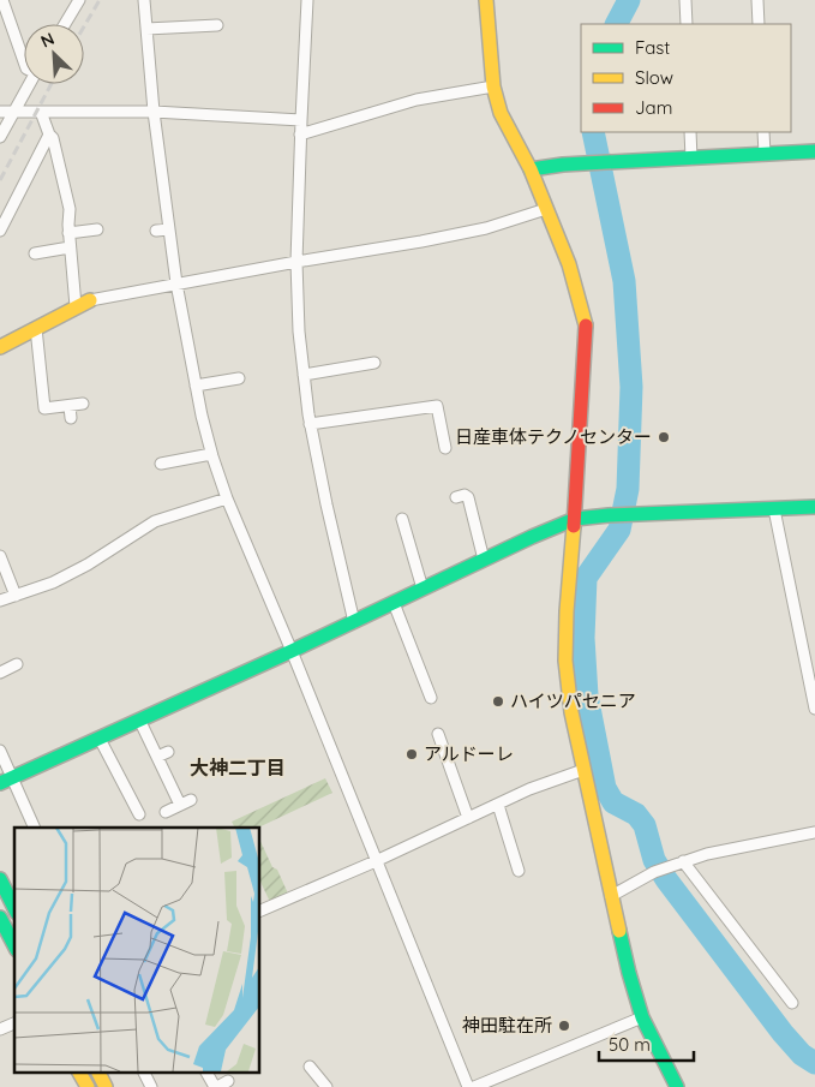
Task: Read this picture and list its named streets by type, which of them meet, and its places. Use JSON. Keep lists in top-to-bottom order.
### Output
{
  "districts": ["大神二丁目"],
  "places": [
    "日産車体テクノセンター",
    "ハイツパセニア",
    "アルドーレ",
    "神田駐在所"
  ],
  "legend": ["Fast", "Slow", "Jam"],
  "scale_bar": "50 m",
  "north": "top left"
}
